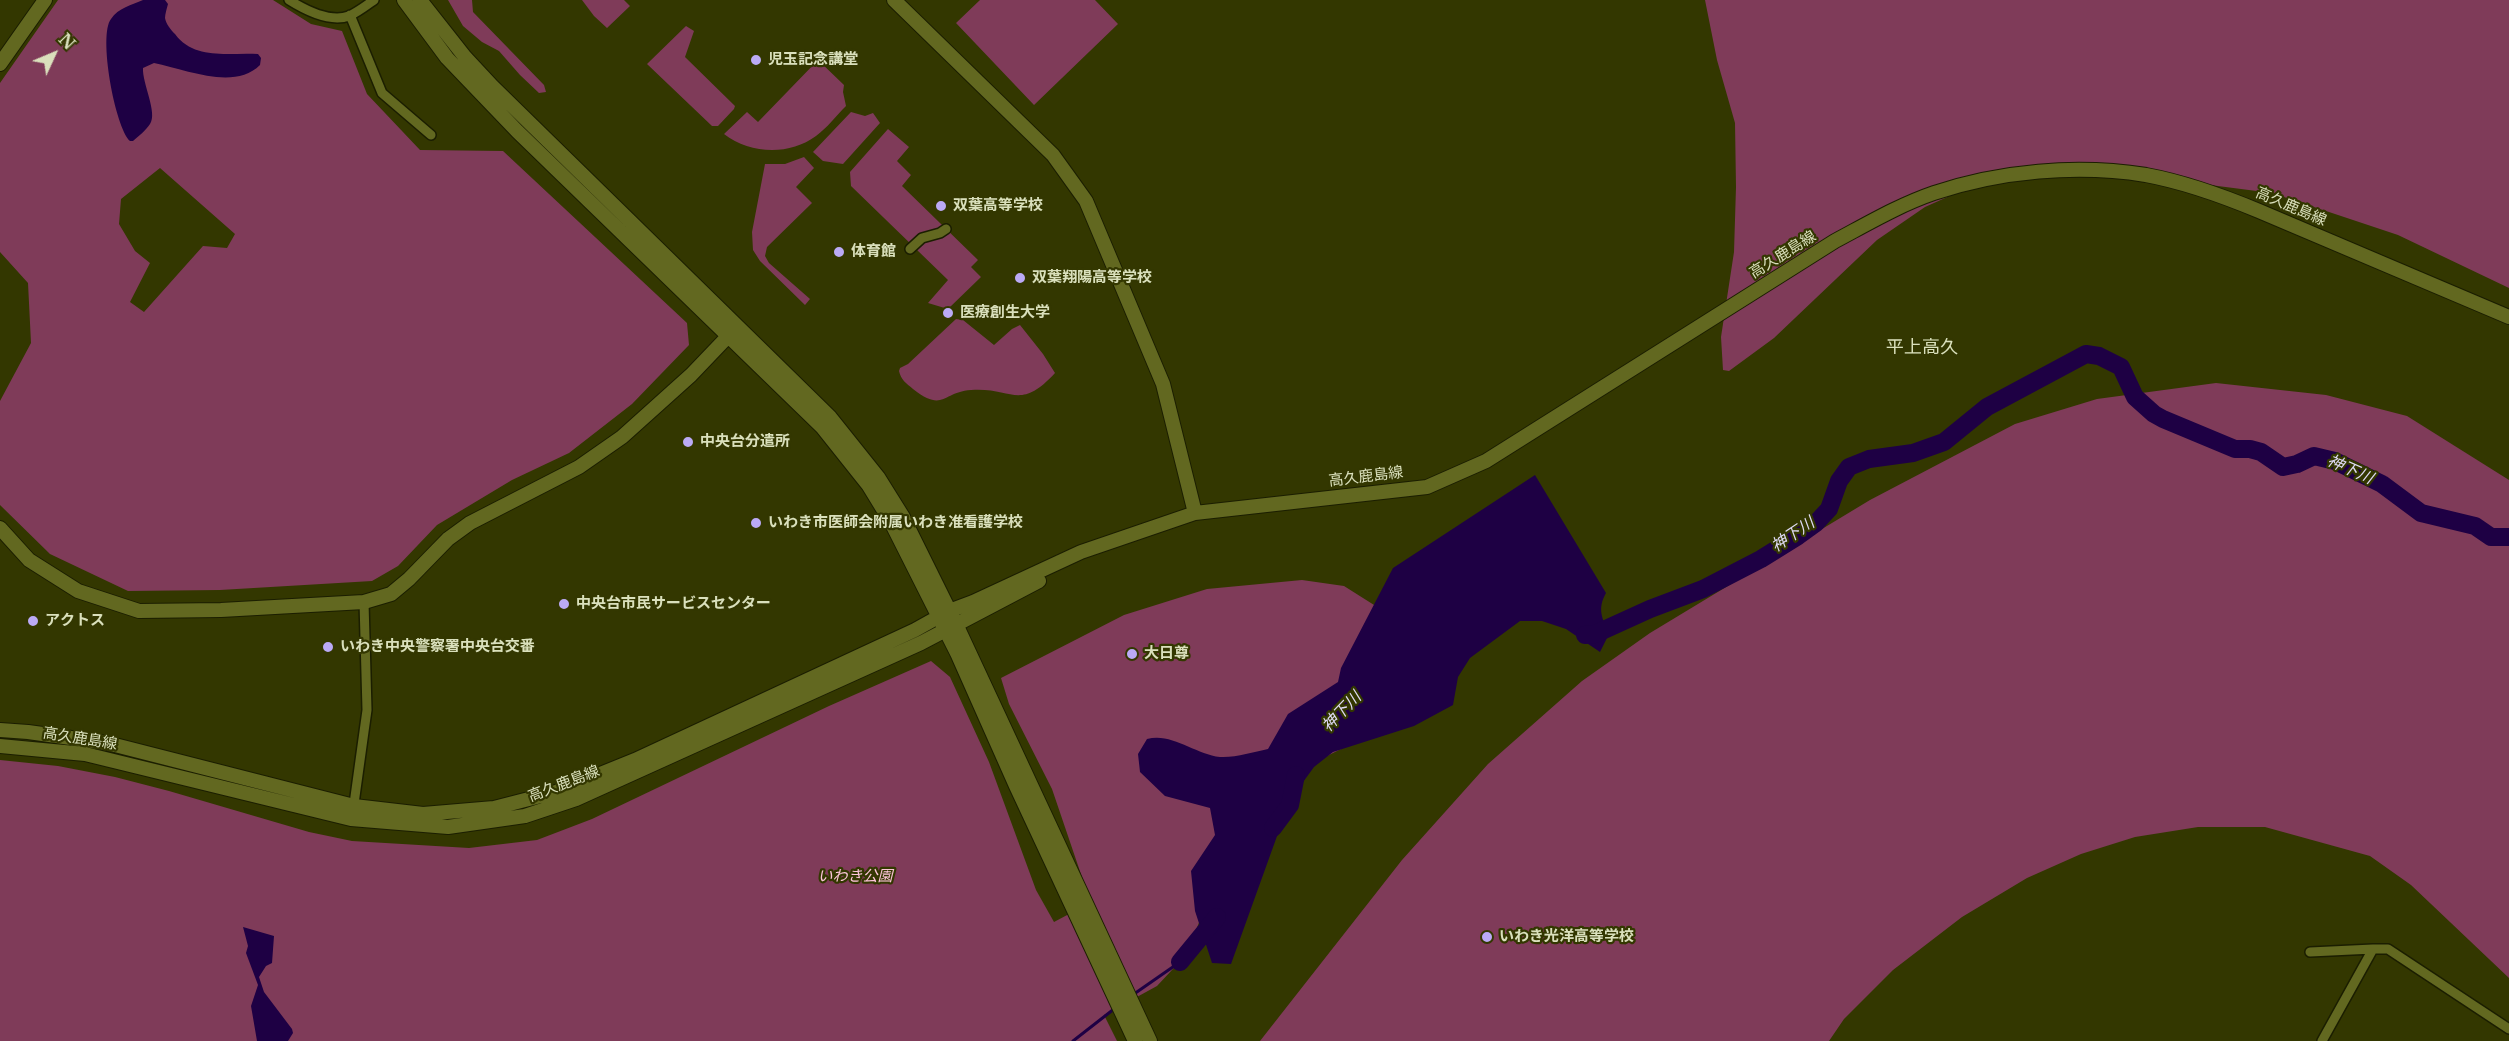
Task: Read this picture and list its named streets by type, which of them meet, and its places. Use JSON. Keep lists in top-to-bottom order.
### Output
{
  "streets": {
    "main road": ["高久鹿島線"]
  },
  "districts": ["平上高久"],
  "water": ["神下川"],
  "parks": ["いわき公園"],
  "places": [
    "児玉記念講堂",
    "双葉高等学校",
    "体育館",
    "双葉翔陽高等学校",
    "医療創生大学",
    "中央台分遣所",
    "いわき市医師会附属いわき准看護学校",
    "中央台市民サービスセンター",
    "アクトス",
    "いわき中央警察署中央台交番",
    "大日尊",
    "いわき光洋高等学校"
  ],
  "north": "top right"
}
